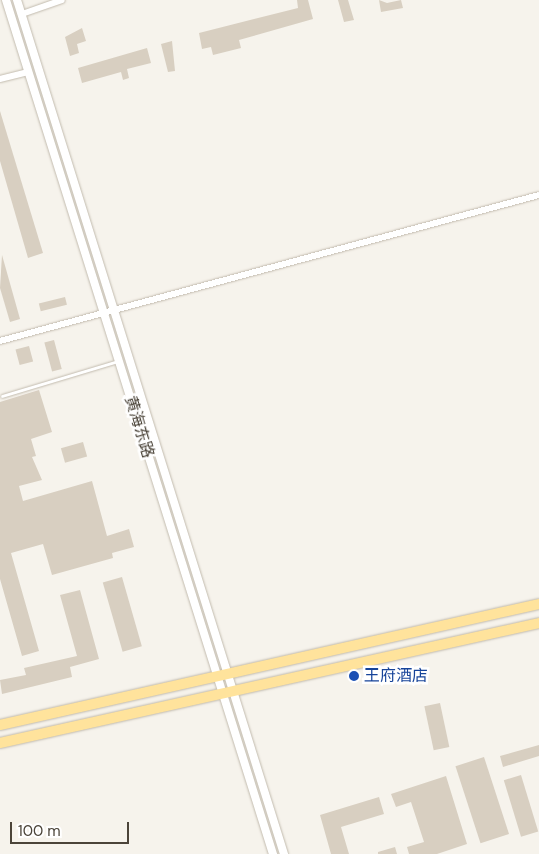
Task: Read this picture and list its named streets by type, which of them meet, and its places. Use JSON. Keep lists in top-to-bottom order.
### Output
{
  "streets": {
    "street": ["黄海东路"]
  },
  "places": ["王府酒店"],
  "scale_bar": "100 m"
}
